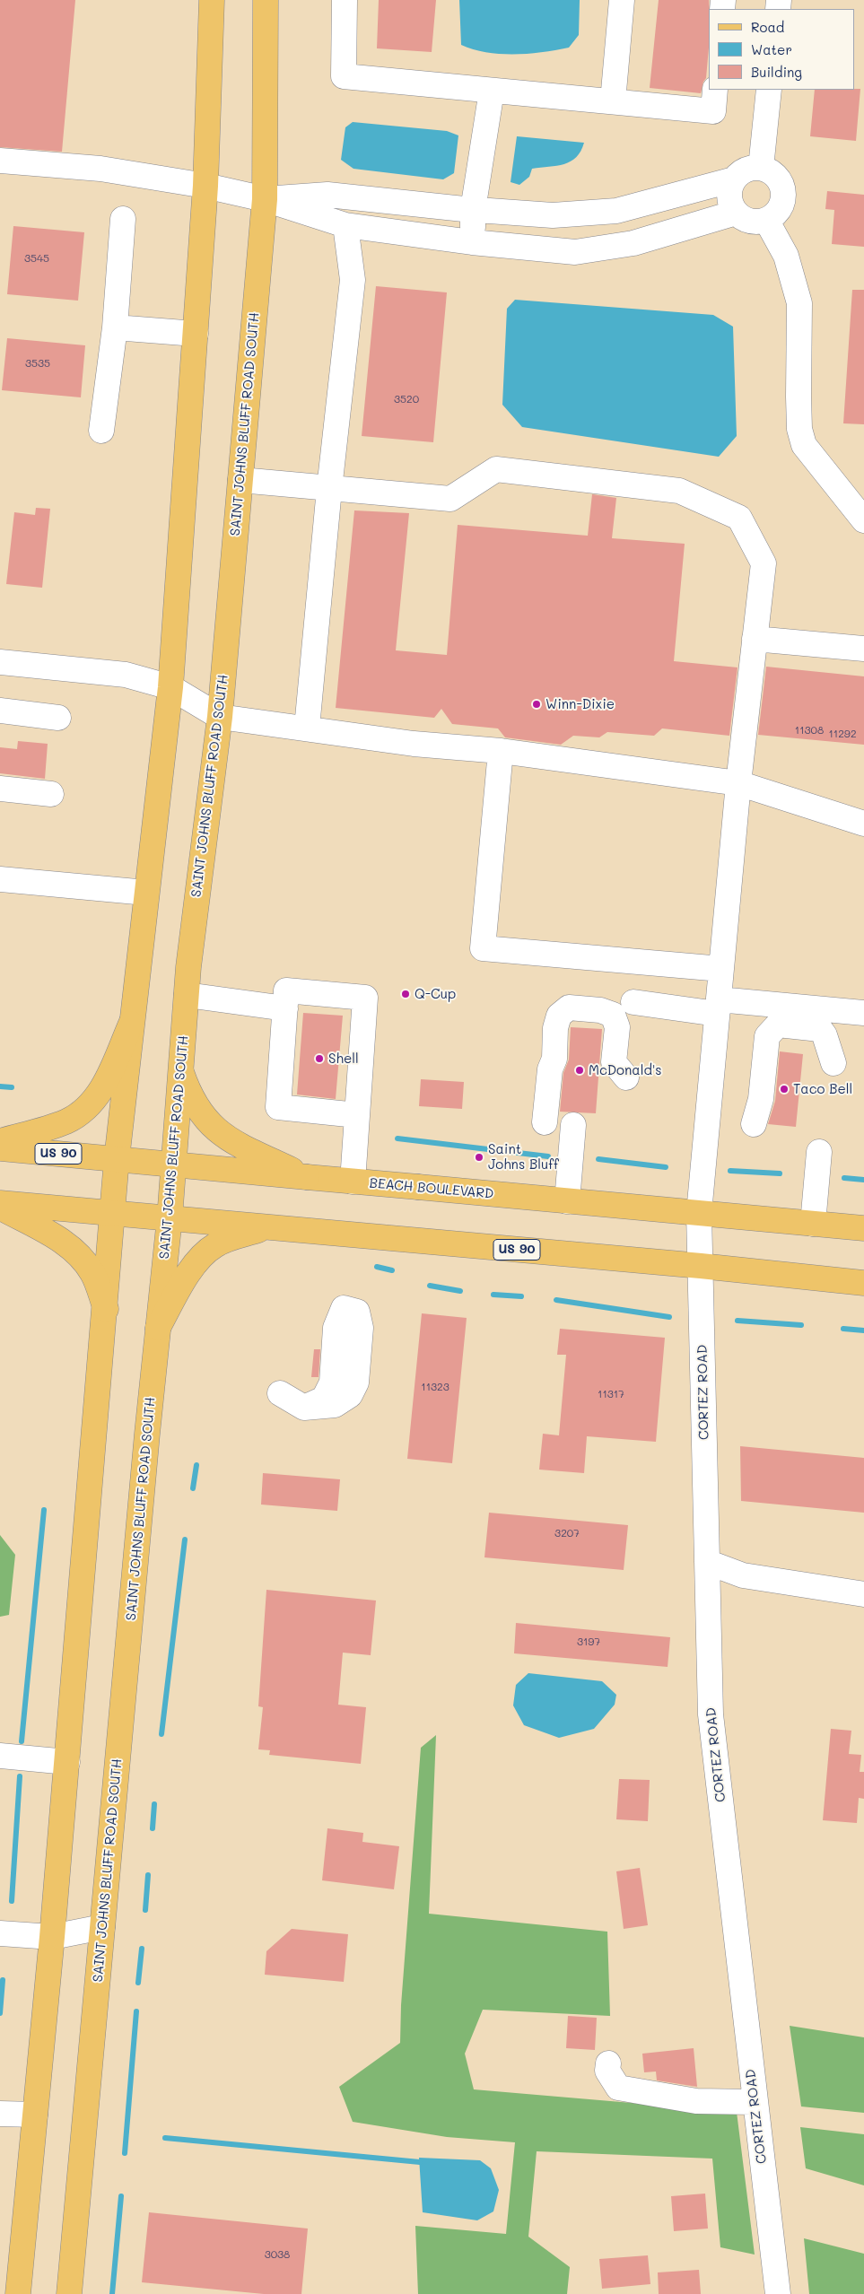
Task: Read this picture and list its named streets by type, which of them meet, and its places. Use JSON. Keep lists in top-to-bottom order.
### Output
{
  "streets": {
    "main road": ["SAINT JOHNS BLUFF ROAD SOUTH", "US 90", "BEACH BOULEVARD"],
    "street": ["CORTEZ ROAD"]
  },
  "crossings": [
    ["SAINT JOHNS BLUFF ROAD SOUTH", "US 90"],
    ["SAINT JOHNS BLUFF ROAD SOUTH", "BEACH BOULEVARD"],
    ["SAINT JOHNS BLUFF ROAD SOUTH", "CORTEZ ROAD"],
    ["US 90", "CORTEZ ROAD"],
    ["BEACH BOULEVARD", "CORTEZ ROAD"]
  ],
  "places": [
    "Winn-Dixie",
    "Q-Cup",
    "Shell",
    "McDonald's",
    "Taco Bell",
    "Saint Johns Bluff"
  ],
  "house_numbers": [
    "3545",
    "3535",
    "3520",
    "11308",
    "11292",
    "11323",
    "11317",
    "3207",
    "3197",
    "3038"
  ],
  "legend": ["Road", "Water", "Building"]
}
